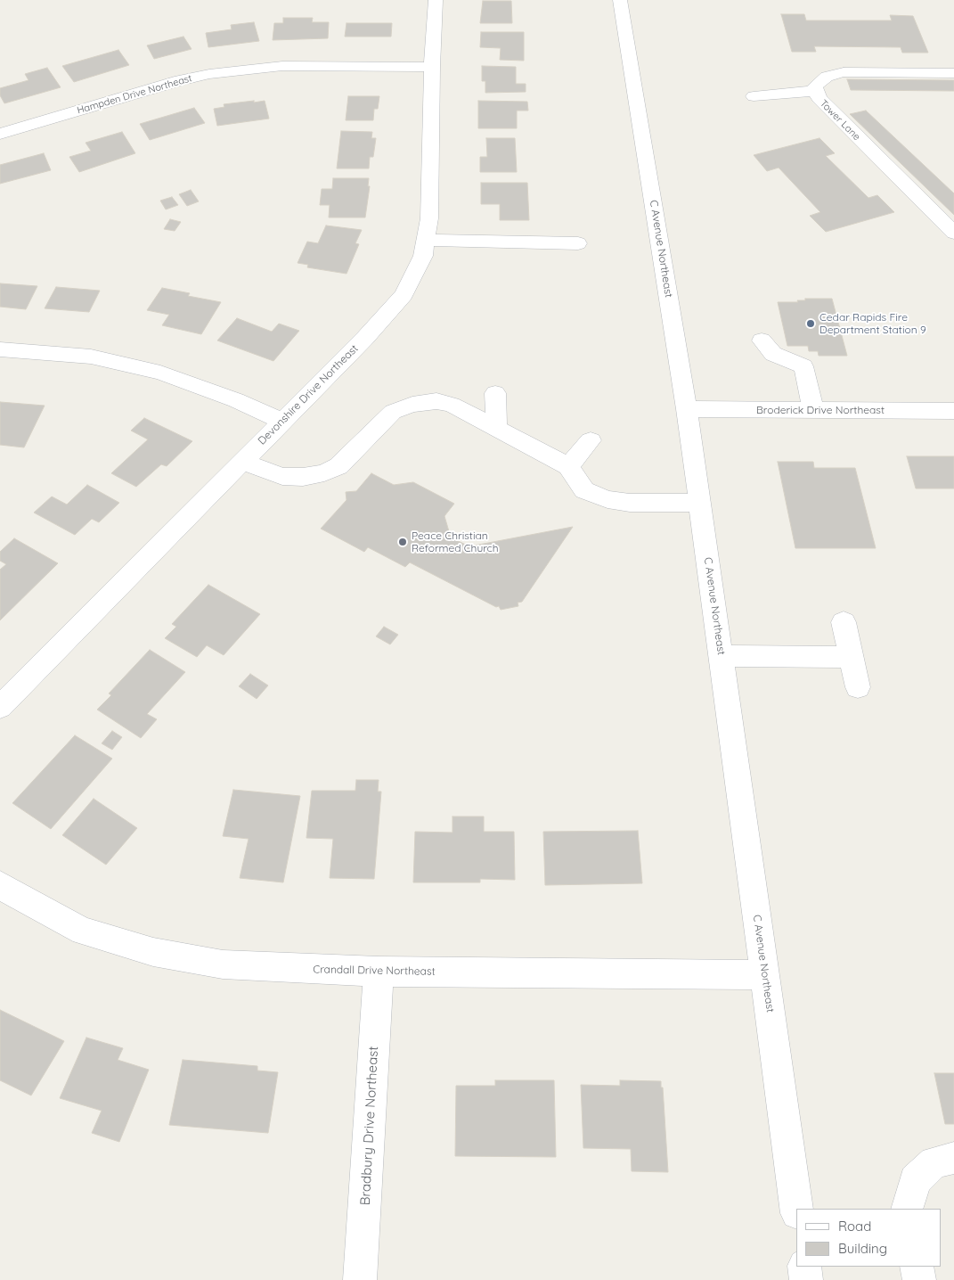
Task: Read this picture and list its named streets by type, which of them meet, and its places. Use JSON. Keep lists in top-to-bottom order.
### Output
{
  "streets": {
    "street": [
      "Hampden Drive Northeast",
      "Tower Lane",
      "C Avenue Northeast",
      "Devonshire Drive Northeast",
      "Broderick Drive Northeast",
      "Crandall Drive Northeast",
      "Bradbury Drive Northeast"
    ]
  },
  "crossings": [
    ["Hampden Drive Northeast", "Devonshire Drive Northeast"],
    ["C Avenue Northeast", "Broderick Drive Northeast"],
    ["C Avenue Northeast", "Crandall Drive Northeast"],
    ["Crandall Drive Northeast", "Bradbury Drive Northeast"]
  ],
  "places": ["Cedar Rapids Fire Department Station 9", "Peace Christian Reformed Church"],
  "legend": ["Road", "Building"]
}
